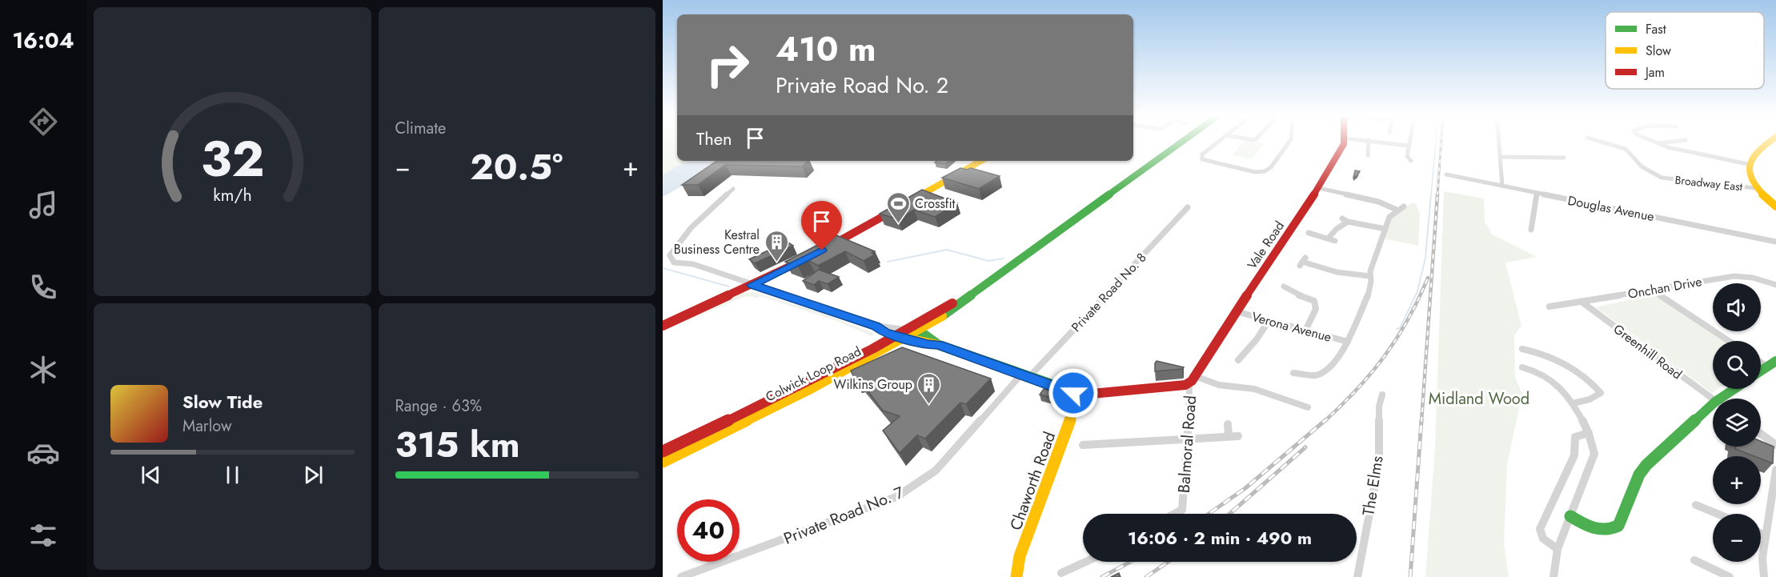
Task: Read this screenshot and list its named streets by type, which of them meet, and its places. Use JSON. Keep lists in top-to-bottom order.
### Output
{
  "streets": {
    "street": [
      "Broadway East",
      "Douglas Avenue",
      "Vale Road",
      "Onchan Drive",
      "Private Road No. 8",
      "Verona Avenue",
      "Greenhill Road",
      "Colwick Loop Road",
      "Balmoral Road",
      "Chaworth Road",
      "The Elms",
      "Private Road No. 7"
    ]
  },
  "crossings": [
    ["Vale Road", "Verona Avenue"],
    ["Vale Road", "Balmoral Road"],
    ["Onchan Drive", "Greenhill Road"],
    ["Private Road No. 8", "Private Road No. 7"]
  ],
  "parks": ["Midland Wood"],
  "places": {
    "sports": ["Crossfit"],
    "building": ["Kestral Business Centre", "Wilkins Group"]
  },
  "legend": ["Fast", "Slow", "Jam"],
  "page": {
    "tabs": "16:04",
    "tile": [
      "Climate",
      ["Range · 63%", "315 km"]
    ],
    "turn": ["410 m", "Private Road No. 2"],
    "then": "Then",
    "heat": ["−", "20.5°", "+"],
    "map_buttons": ["+", "−"],
    "song": ["Slow Tide", "Marlow"],
    "limit": "40",
    "trip": "16:06 · 2 min · 490 m",
    "gauge": ["32", "km/h"]
  }
}
